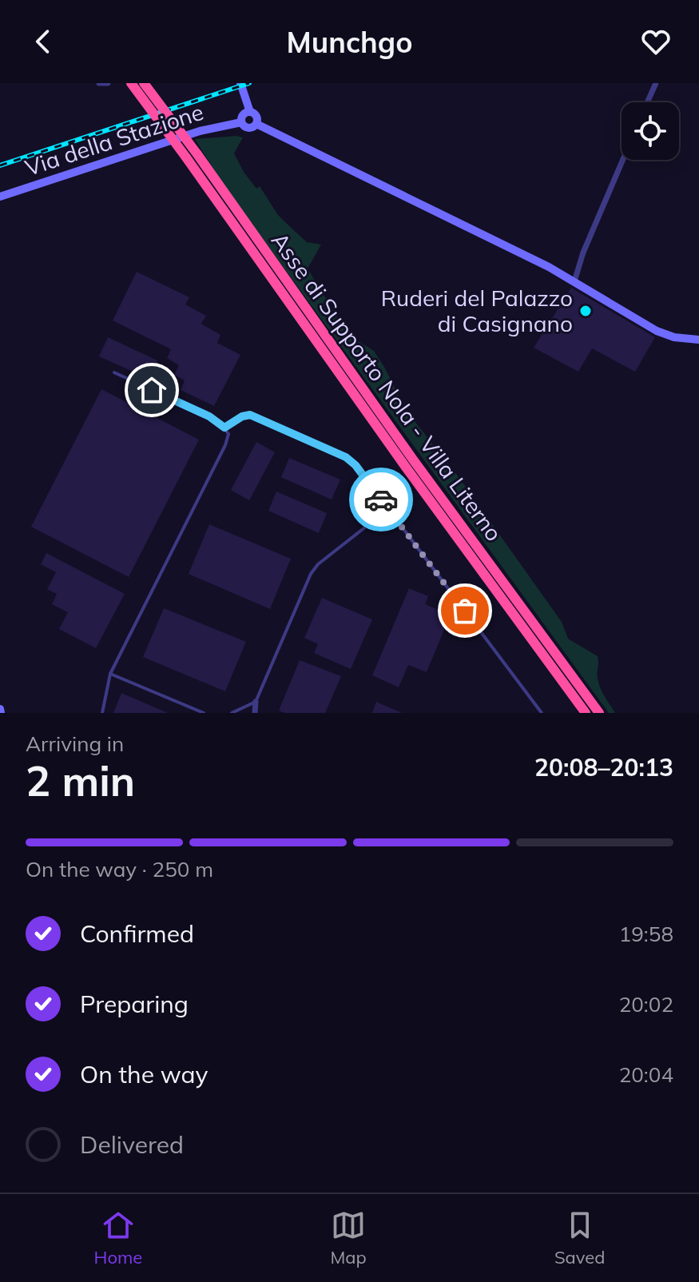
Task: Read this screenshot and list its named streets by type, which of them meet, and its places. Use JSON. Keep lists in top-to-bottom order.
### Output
{
  "streets": {
    "highway": ["Asse di Supporto Nola - Villa Literno"],
    "street": ["Via della Stazione"]
  },
  "places": ["Ruderi del Palazzo di Casignano"],
  "page": {
    "header": "Munchgo",
    "heading": ["2 min", "Arriving in", "20:08–20:13"],
    "bar": "On the way · 250 m",
    "list": [
      ["Confirmed", "19:58"],
      ["Preparing", "20:02"],
      ["On the way", "20:04"],
      "Delivered"
    ],
    "tabs": ["Home", "Map", "Saved"]
  }
}
